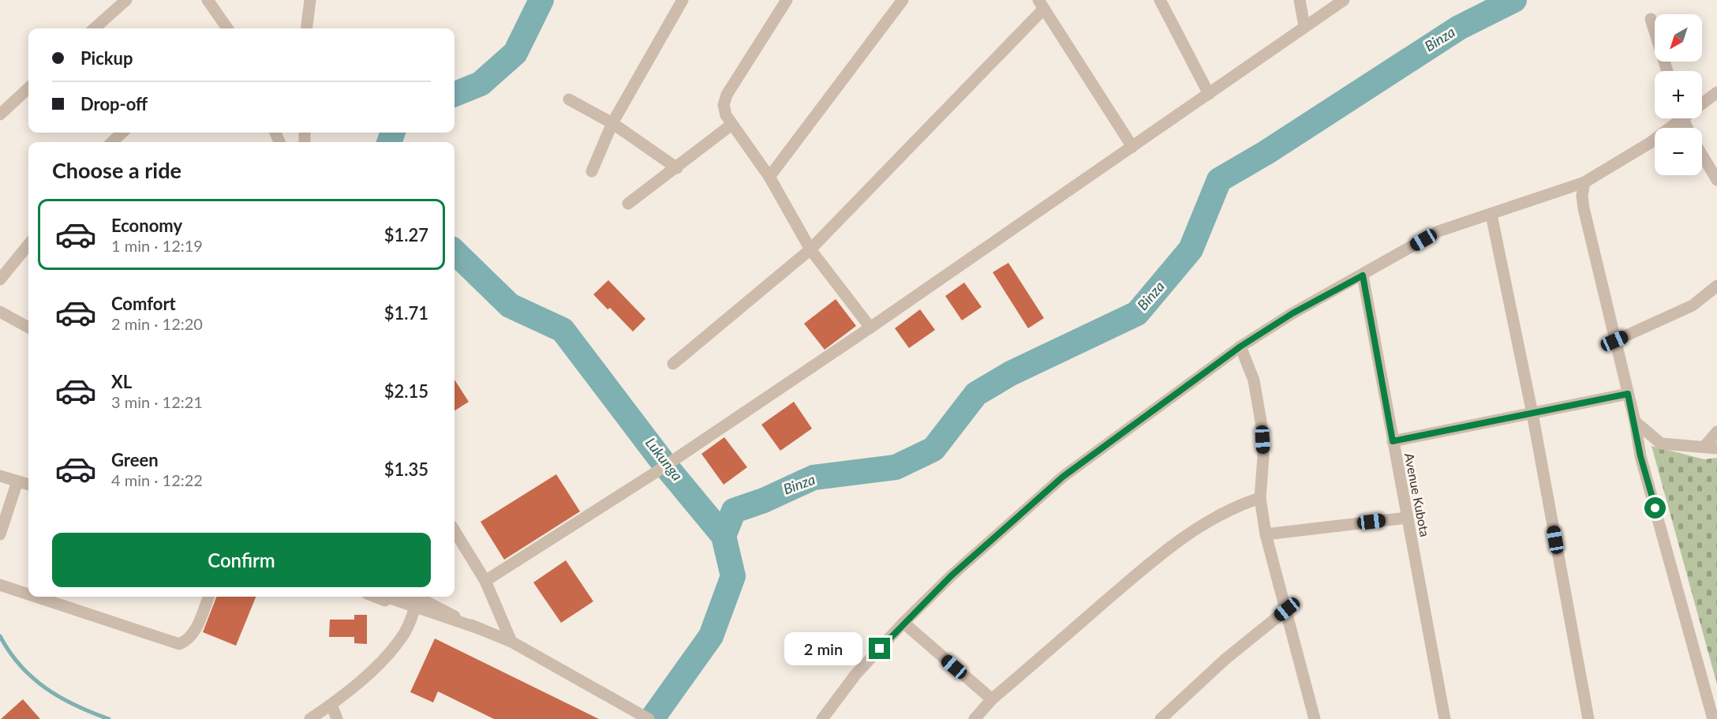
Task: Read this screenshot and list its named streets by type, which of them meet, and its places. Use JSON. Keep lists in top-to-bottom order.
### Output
{
  "streets": {
    "street": ["Avenue Kubota"]
  },
  "water": ["Binza", "Lukunga"],
  "north": "bottom left",
  "page": {
    "map_buttons": ["+", "−"],
    "banner": ["Pickup", "Drop-off"],
    "heading": "Choose a ride",
    "list": [
      {
        "name": "Economy",
        "note": "1 min · 12:19",
        "value": "$1.27"
      },
      {
        "name": "Comfort",
        "note": "2 min · 12:20",
        "value": "$1.71"
      },
      {
        "name": "XL",
        "note": "3 min · 12:21",
        "value": "$2.15"
      },
      {
        "name": "Green",
        "note": "4 min · 12:22",
        "value": "$1.35"
      }
    ],
    "buttons": "Confirm",
    "bubble": "2 min"
  }
}
